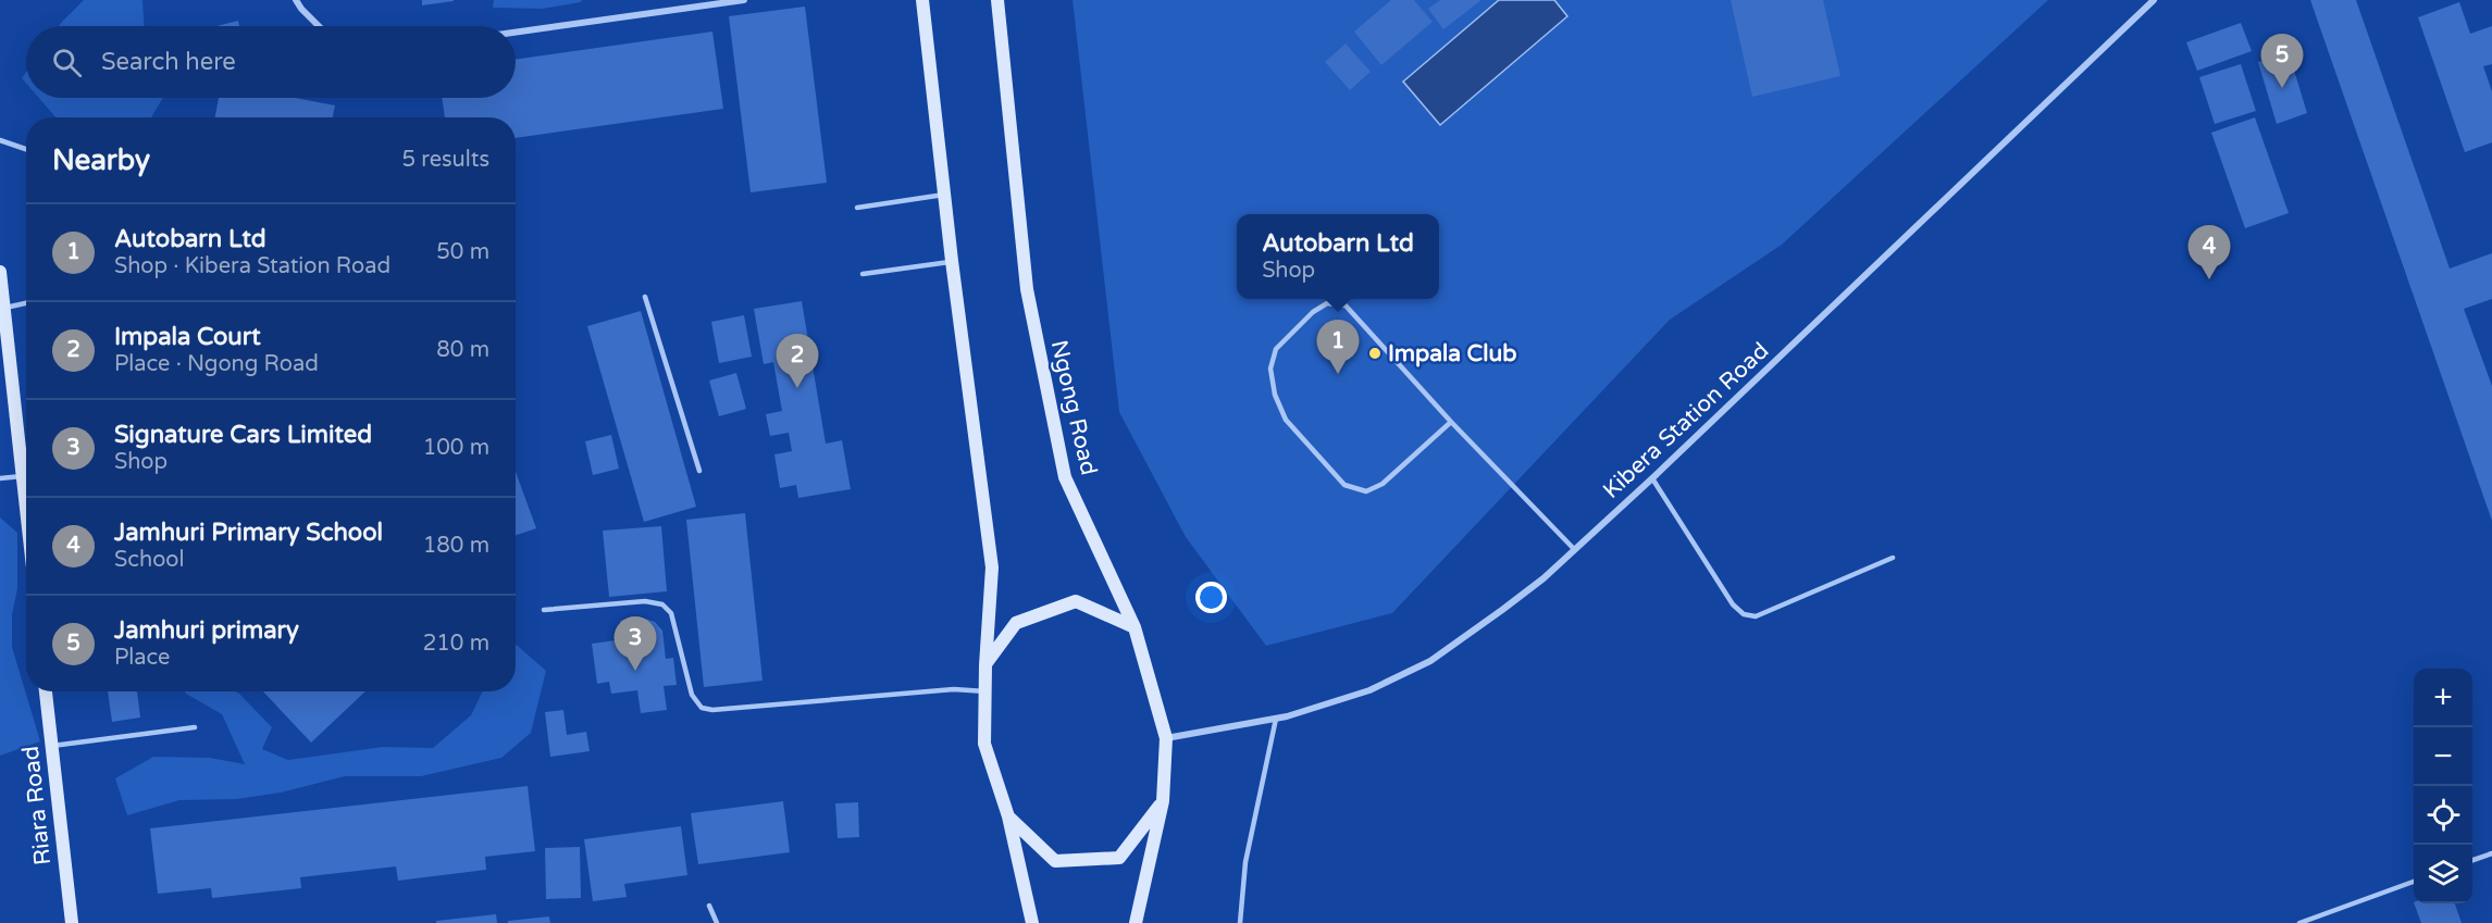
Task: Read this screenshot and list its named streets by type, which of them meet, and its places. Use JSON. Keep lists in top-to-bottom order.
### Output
{
  "streets": {
    "main road": ["Ngong Road", "Riara Road"],
    "street": ["Kibera Station Road"]
  },
  "crossings": [
    ["Ngong Road", "Kibera Station Road"]
  ],
  "places": ["Impala Club"],
  "page": {
    "search": "Search here",
    "pins": [
      "5",
      "4",
      "1",
      "2",
      "3"
    ],
    "heading": ["Nearby", "5 results"],
    "list": [
      {
        "mark": "1",
        "name": "Autobarn Ltd",
        "note": "Shop · Kibera Station Road",
        "value": "50 m"
      },
      {
        "mark": "2",
        "name": "Impala Court",
        "note": "Place · Ngong Road",
        "value": "80 m"
      },
      {
        "mark": "3",
        "name": "Signature Cars Limited",
        "note": "Shop",
        "value": "100 m"
      },
      {
        "mark": "4",
        "name": "Jamhuri Primary School",
        "note": "School",
        "value": "180 m"
      },
      {
        "mark": "5",
        "name": "Jamhuri primary",
        "note": "Place",
        "value": "210 m"
      }
    ],
    "popup": ["Autobarn Ltd", "Shop"],
    "map_buttons": ["+", "−"]
  }
}
